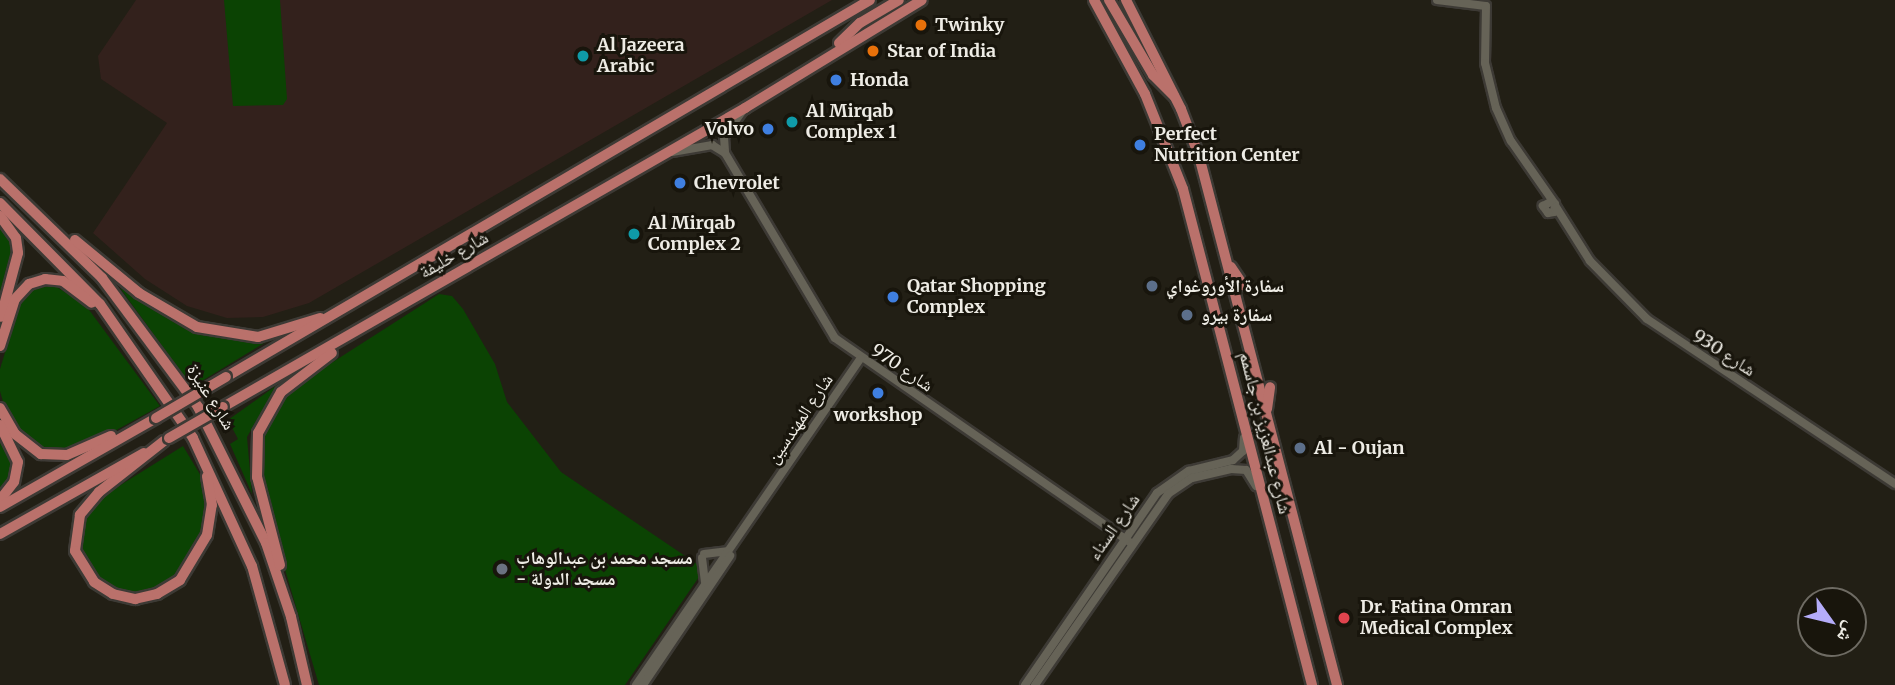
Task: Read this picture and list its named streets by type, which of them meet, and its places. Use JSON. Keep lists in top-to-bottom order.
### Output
{
  "streets": {
    "main road": ["شارع خليفة", "شارع عنيزة", "شارع عبدالعزيز بن جاسمم"],
    "street": [
      "شارع 930",
      "شارع 970",
      "شارع المهندسين",
      "شارع السناء"
    ]
  },
  "crossings": [
    ["شارع 970", "شارع المهندسين"],
    ["شارع 970", "شارع السناء"],
    ["شارع عبدالعزيز بن جاسمم", "شارع السناء"]
  ],
  "places": [
    "Twinky",
    "Star of India",
    "Al Jazeera Arabic",
    "Honda",
    "Al Mirqab Complex 1",
    "Volvo",
    "Perfect Nutrition Center",
    "Chevrolet",
    "Al Mirqab Complex 2",
    "سفارة الأوروغواي",
    "Qatar Shopping Complex",
    "سفارة بيرو",
    "workshop",
    "Al - Oujan",
    "مسجد محمد بن عبدالوهاب - مسجد الدولة",
    "Dr. Fatina Omran Medical Complex"
  ],
  "north": "bottom right"
}
